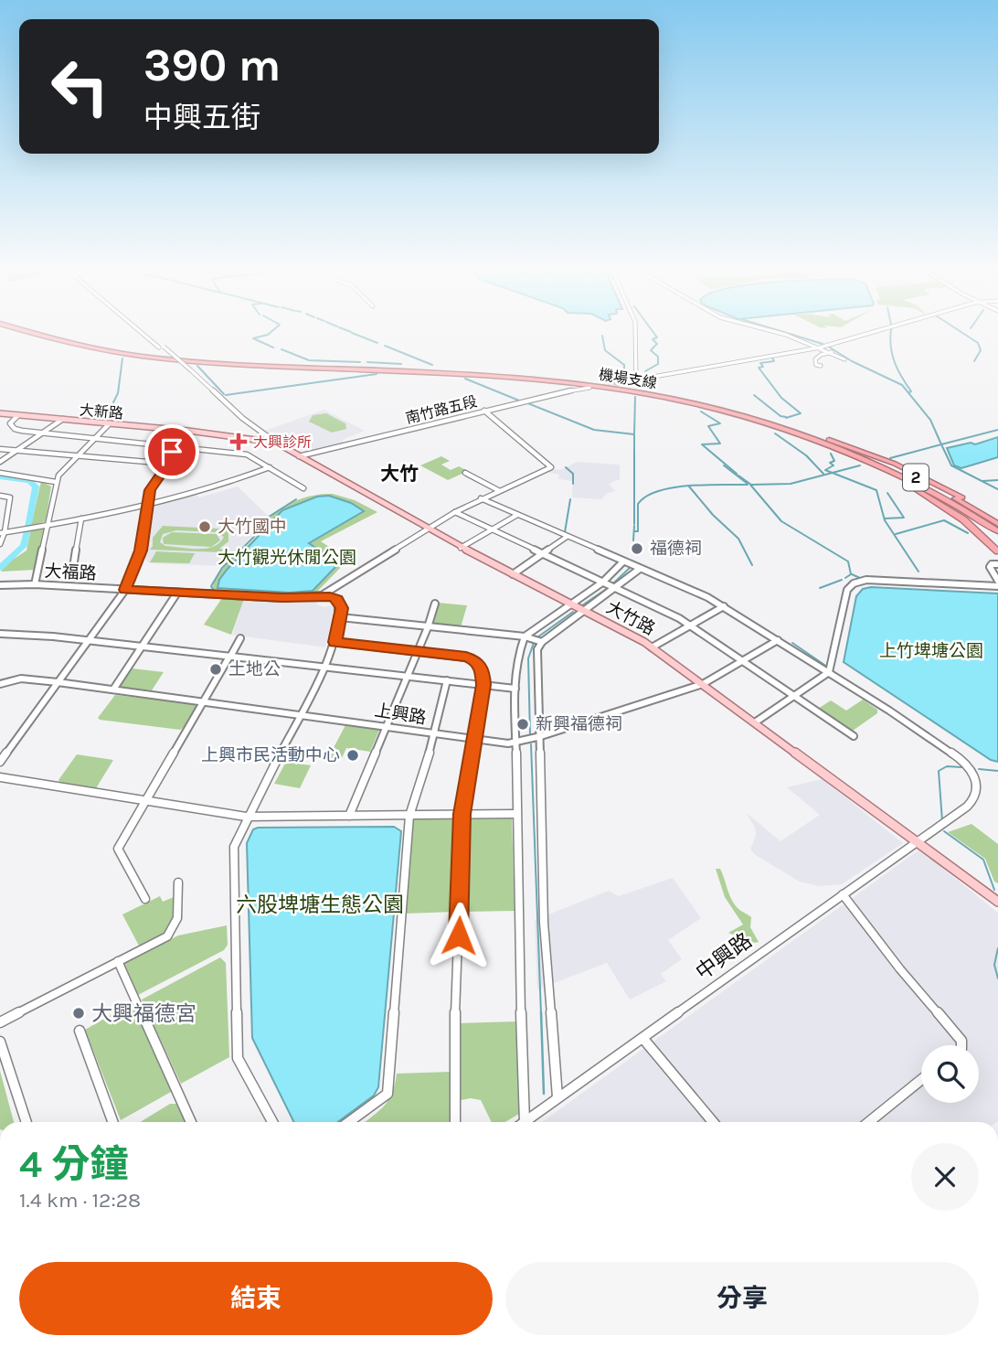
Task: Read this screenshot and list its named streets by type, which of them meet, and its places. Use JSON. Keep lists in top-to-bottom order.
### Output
{
  "streets": {
    "highway": ["機場支線", "2"],
    "main road": ["大新路", "大竹路"],
    "street": [
      "南竹路五段",
      "大福路",
      "上興路",
      "中興路"
    ]
  },
  "crossings": [
    ["南竹路五段", "大竹路"],
    ["大新路", "大竹路"],
    ["大竹路", "上興路"],
    ["大竹路", "中興路"]
  ],
  "districts": ["大竹"],
  "parks": ["大竹觀光休閒公園", "上竹埤塘公園", "六股埤塘生態公園"],
  "places": {
    "health": ["大興診所"],
    "other": [
      "大竹國中",
      "福德祠",
      "土地公",
      "新興福德祠",
      "上興市民活動中心",
      "大興福德宮"
    ]
  },
  "page": {
    "turn": ["390 m", "中興五街"],
    "heading": ["4 分鐘", "1.4 km · 12:28"],
    "buttons": ["結束", "分享"]
  }
}
